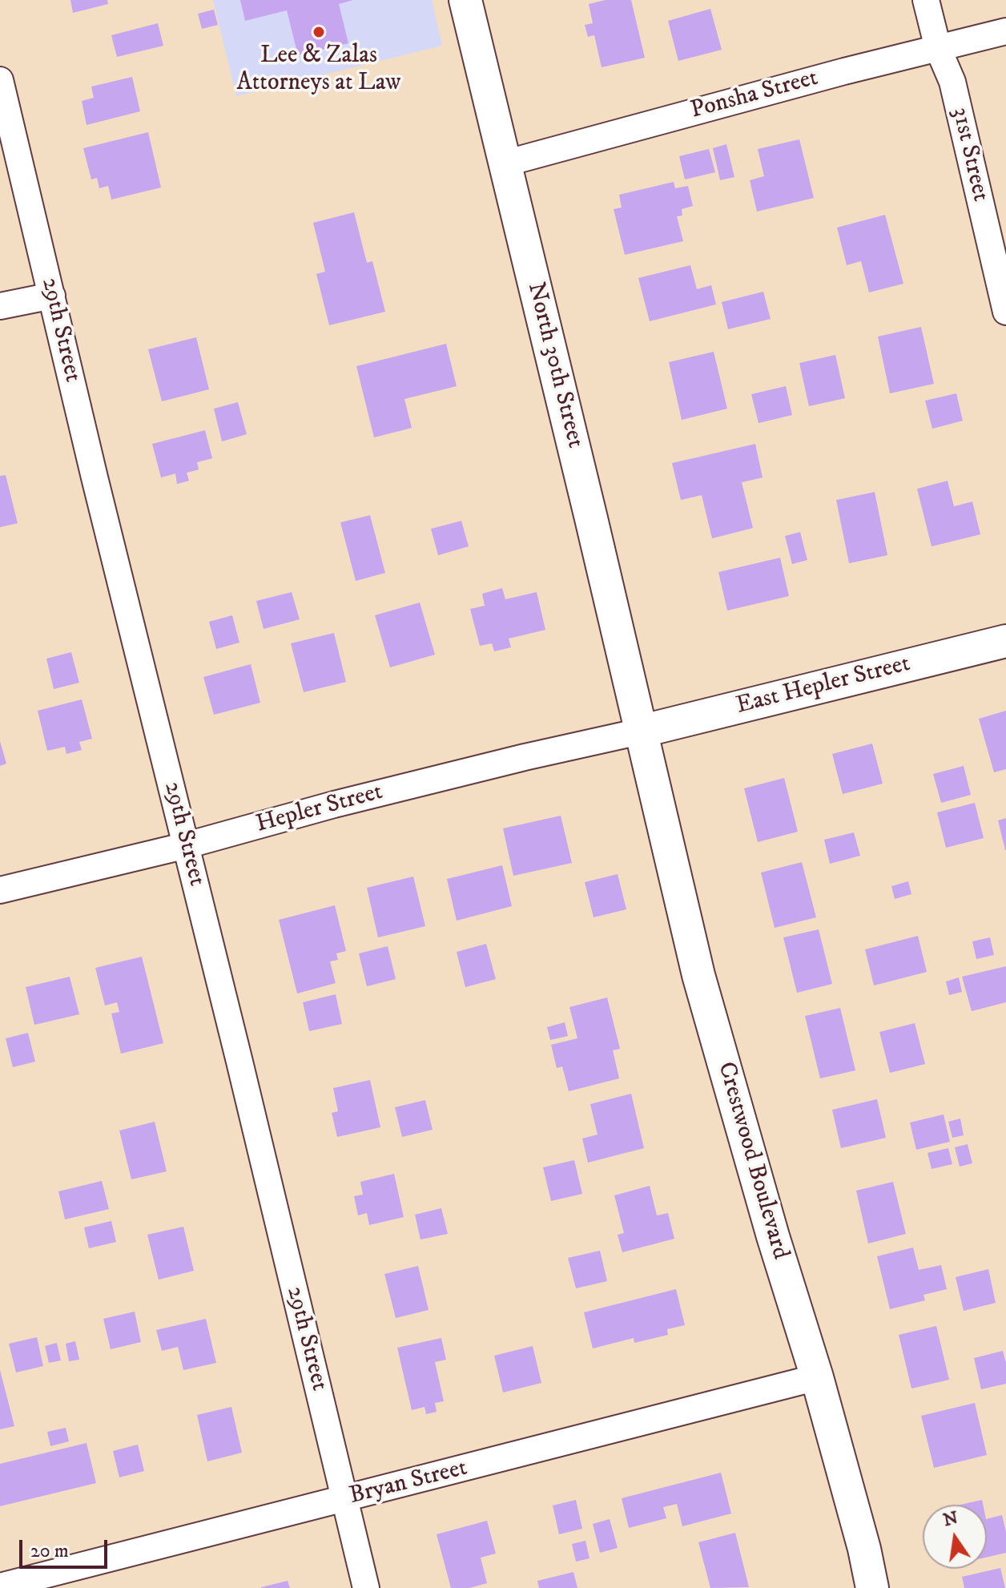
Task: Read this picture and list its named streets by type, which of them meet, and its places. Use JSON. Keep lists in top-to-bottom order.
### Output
{
  "streets": {
    "street": [
      "Ponsha Street",
      "31st Street",
      "29th Street",
      "North 30th Street",
      "East Hepler Street",
      "Hepler Street",
      "Crestwood Boulevard",
      "Bryan Street"
    ]
  },
  "crossings": [
    ["Ponsha Street", "31st Street"],
    ["Ponsha Street", "North 30th Street"],
    ["29th Street", "Hepler Street"],
    ["29th Street", "Bryan Street"],
    ["North 30th Street", "East Hepler Street"],
    ["North 30th Street", "Hepler Street"],
    ["North 30th Street", "Crestwood Boulevard"],
    ["East Hepler Street", "Hepler Street"],
    ["East Hepler Street", "Crestwood Boulevard"],
    ["Hepler Street", "Crestwood Boulevard"],
    ["Crestwood Boulevard", "Bryan Street"]
  ],
  "places": ["Lee & Zalas Attorneys at Law"],
  "scale_bar": "20 m",
  "north": "top"
}
